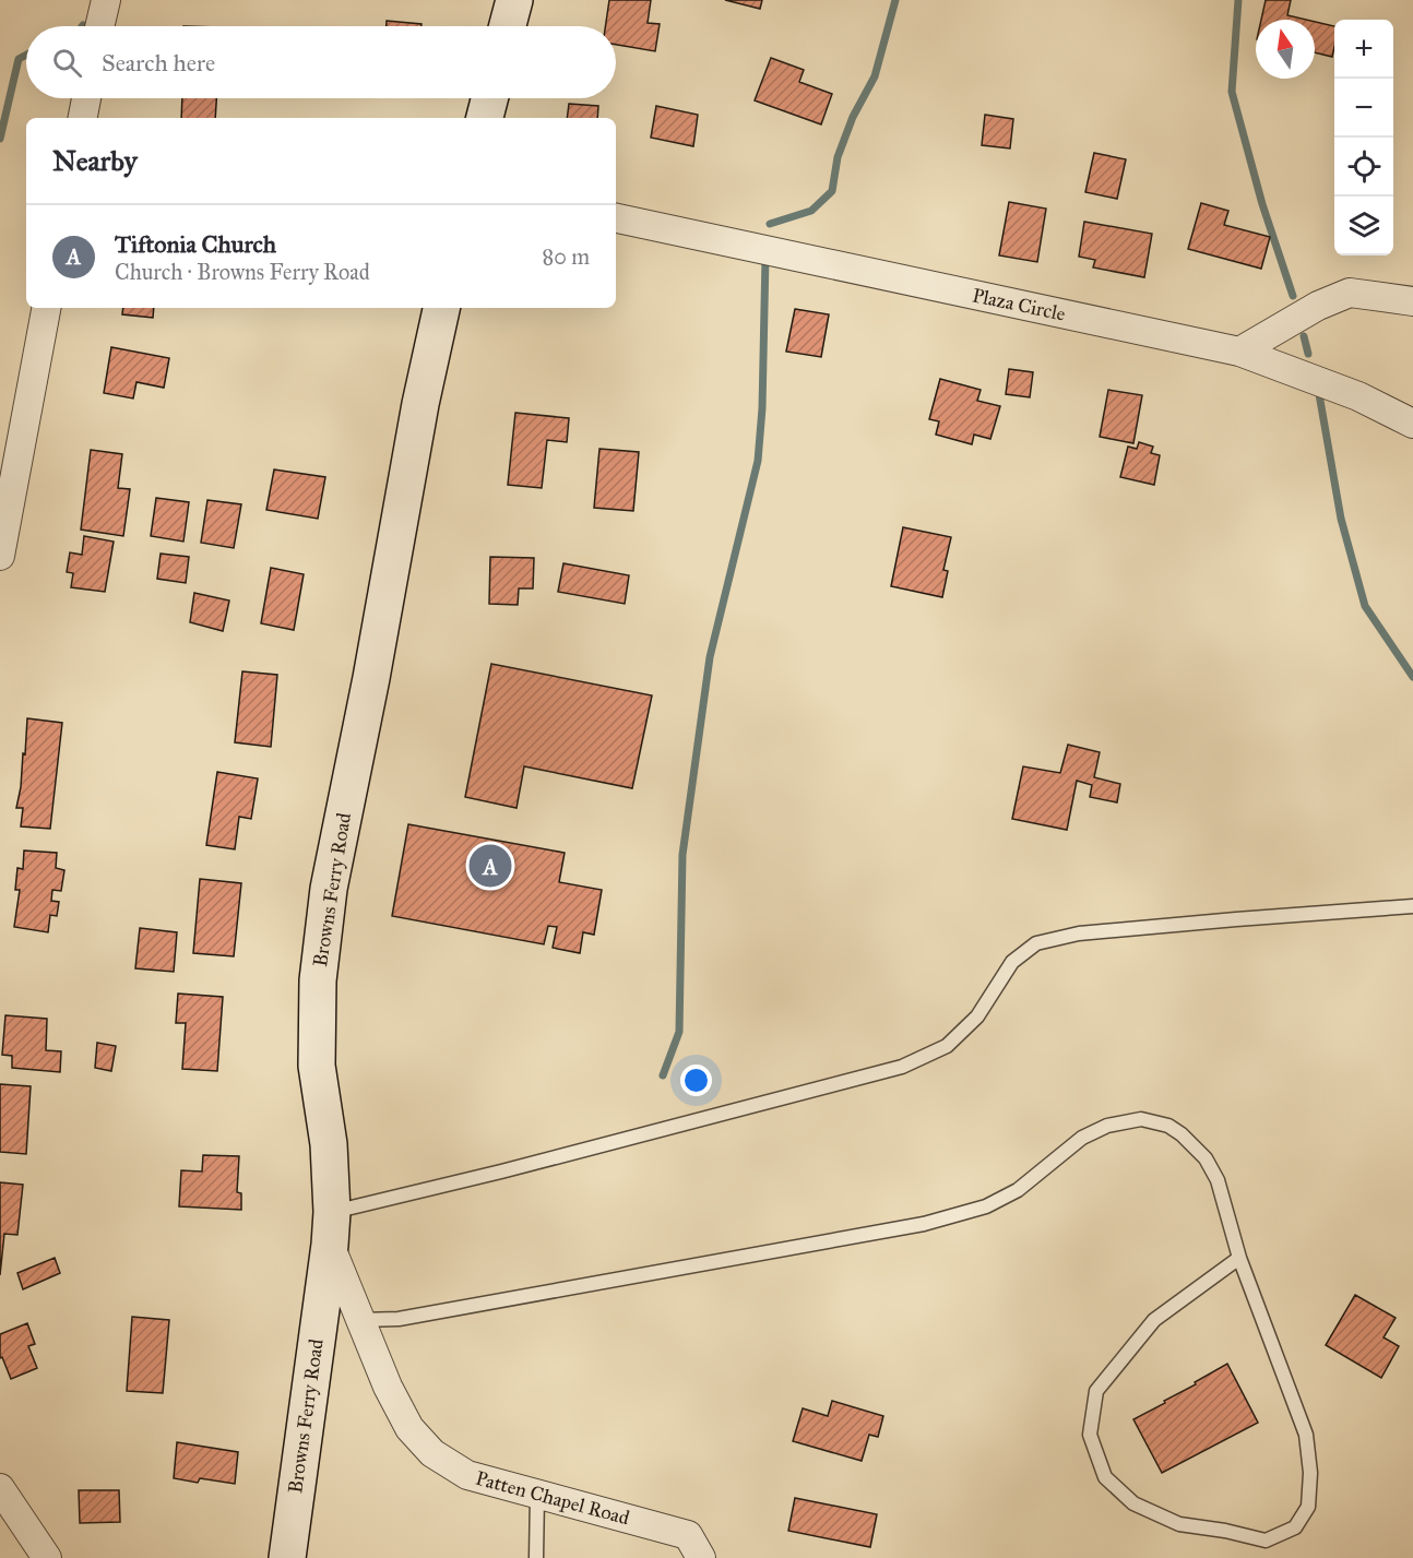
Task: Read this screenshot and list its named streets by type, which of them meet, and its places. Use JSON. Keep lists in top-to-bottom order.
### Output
{
  "streets": {
    "street": ["Plaza Circle", "Browns Ferry Road", "Patten Chapel Road"]
  },
  "crossings": [
    ["Browns Ferry Road", "Patten Chapel Road"]
  ],
  "north": "top",
  "page": {
    "map_buttons": ["+", "−"],
    "search": "Search here",
    "heading": "Nearby",
    "list": [
      {
        "mark": "A",
        "name": "Tiftonia Church",
        "note": "Church · Browns Ferry Road",
        "value": "80 m"
      }
    ],
    "pins": "A"
  }
}
